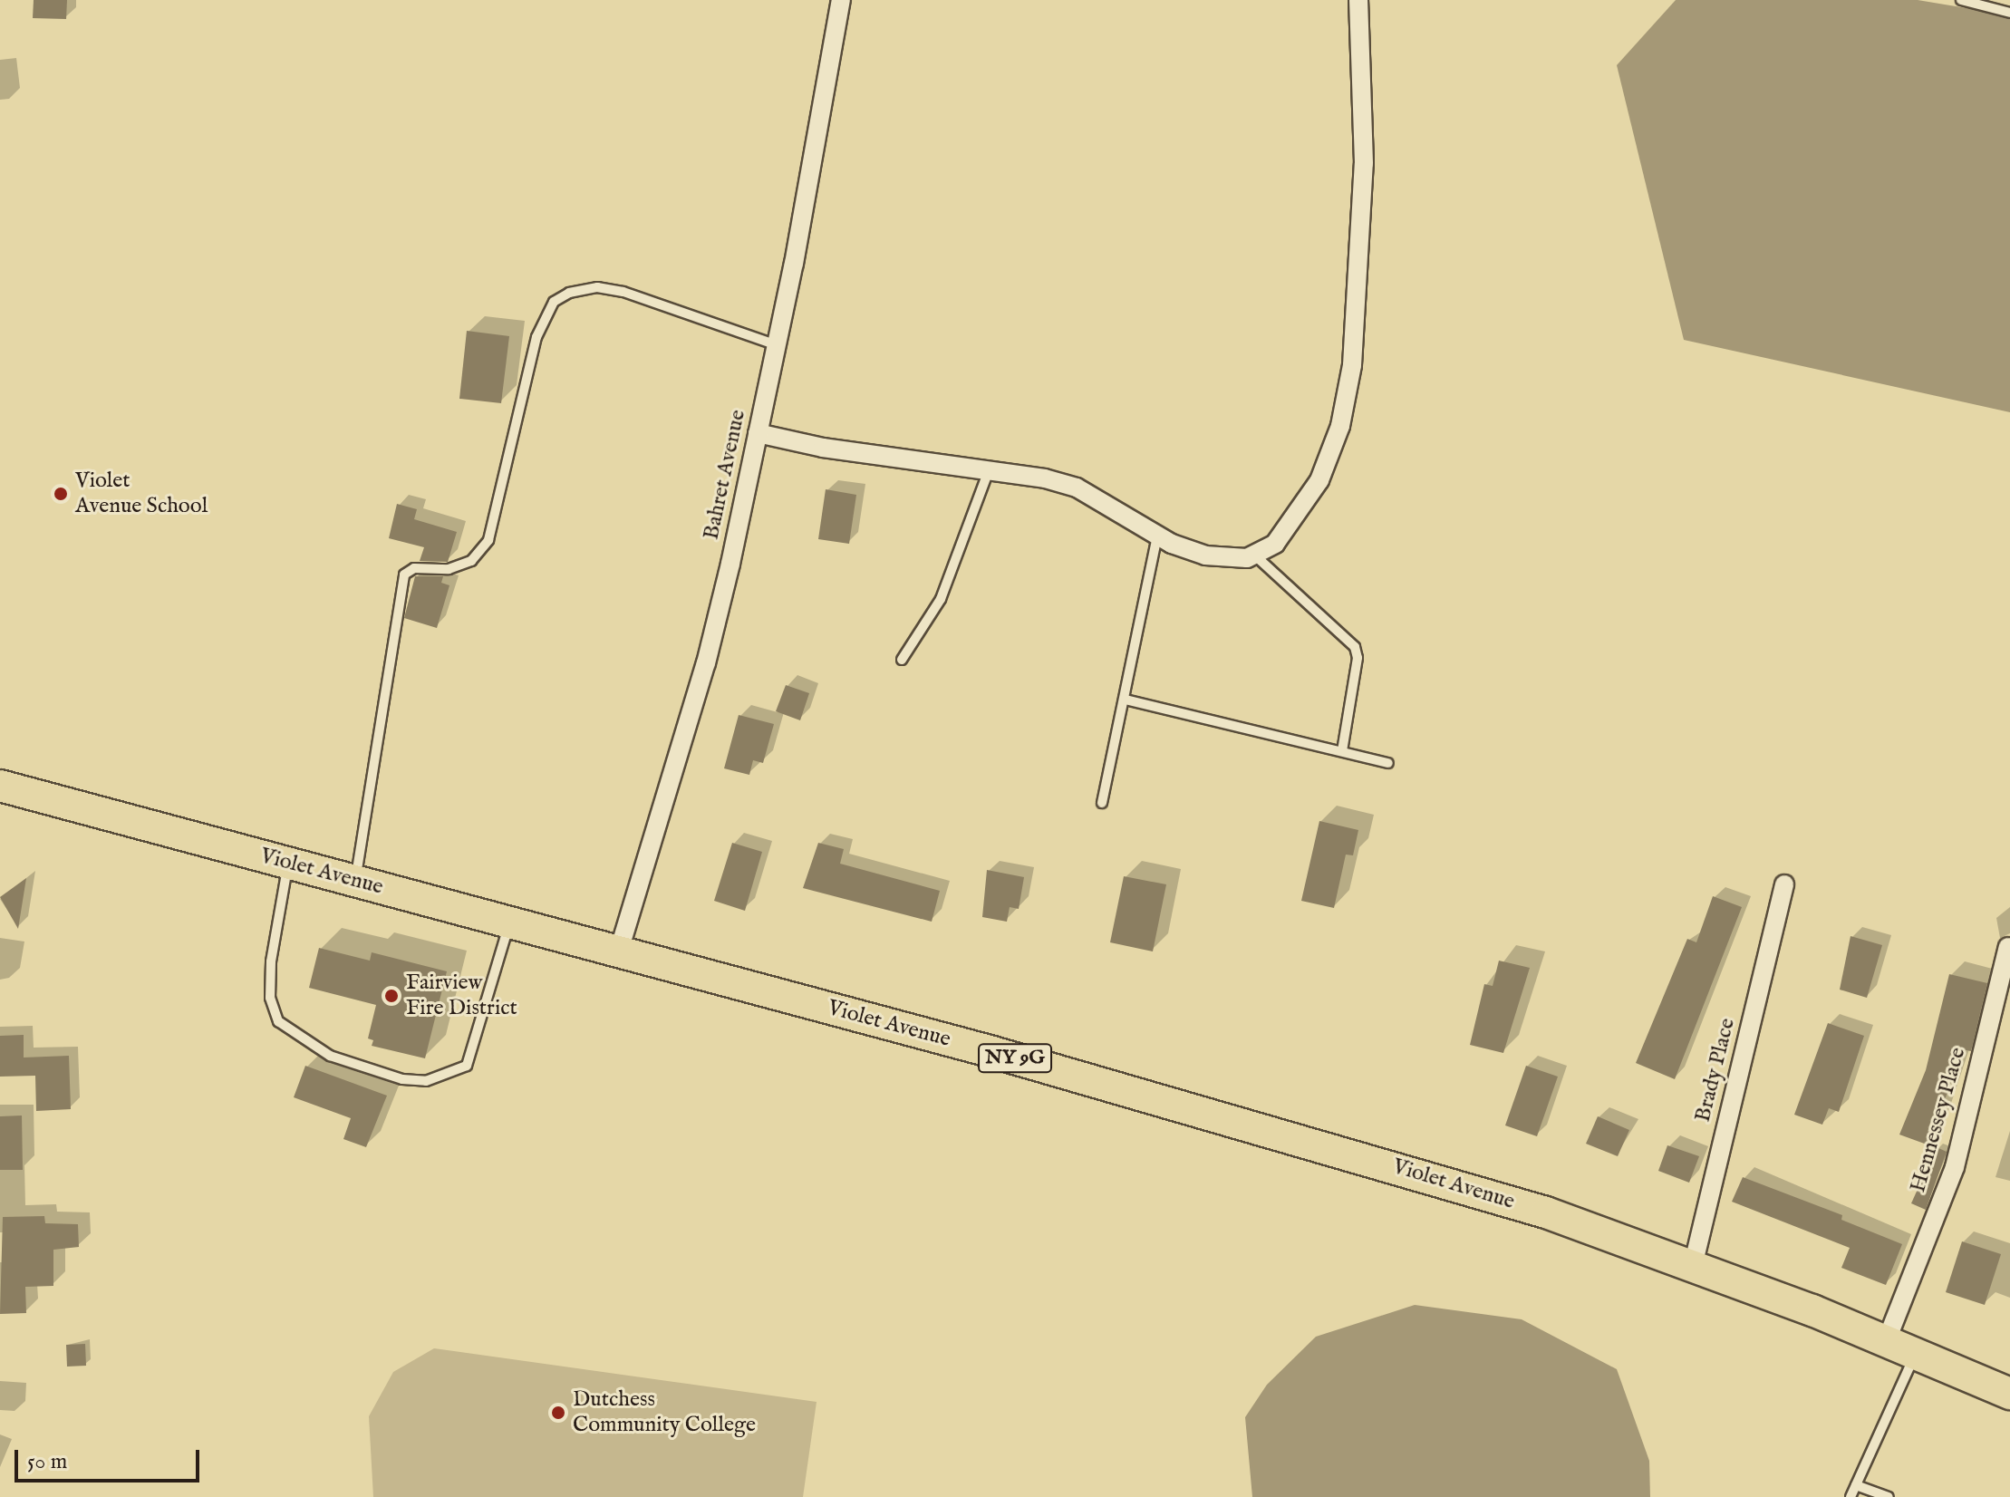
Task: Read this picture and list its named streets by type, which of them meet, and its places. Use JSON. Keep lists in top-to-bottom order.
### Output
{
  "streets": {
    "main road": ["Violet Avenue", "NY 9G"],
    "street": ["Bahret Avenue", "Brady Place", "Hennessey Place"]
  },
  "crossings": [
    ["Bahret Avenue", "Violet Avenue"],
    ["Violet Avenue", "Brady Place"],
    ["Violet Avenue", "Hennessey Place"]
  ],
  "places": ["Violet Avenue School", "Fairview Fire District", "Dutchess Community College"],
  "scale_bar": "50 m"
}
